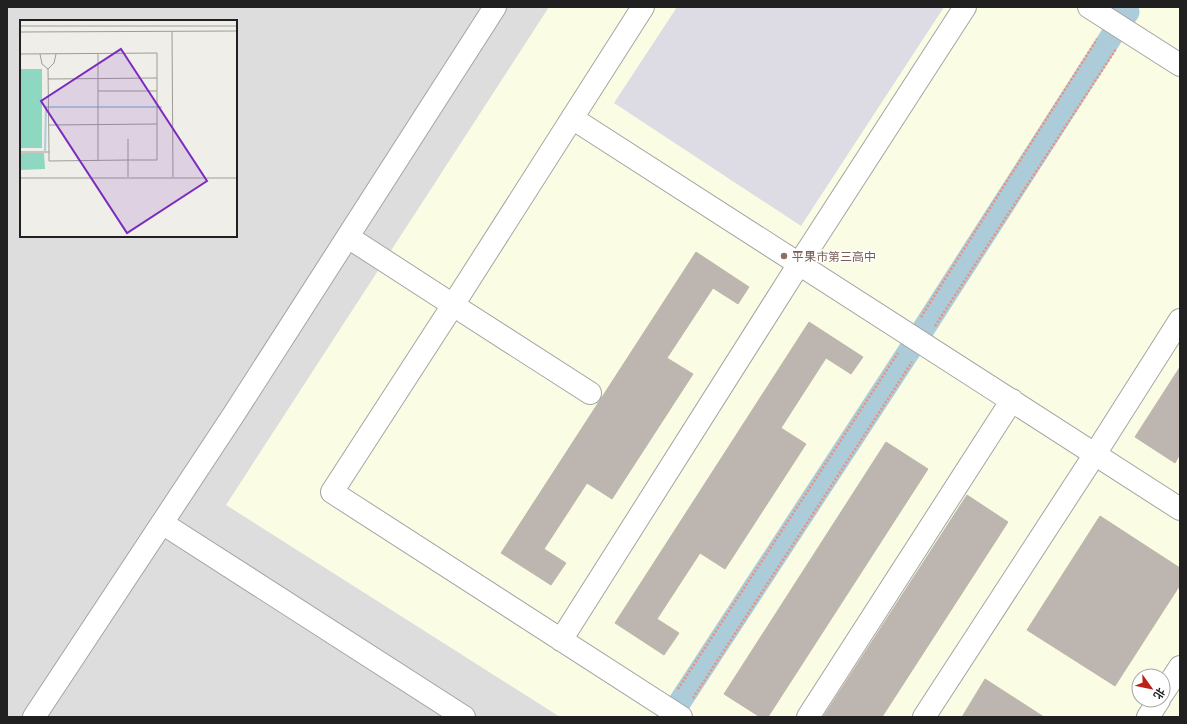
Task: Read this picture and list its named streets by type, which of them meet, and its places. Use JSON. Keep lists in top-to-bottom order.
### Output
{
  "places": ["平果市第三高中"],
  "north": "bottom right"
}
